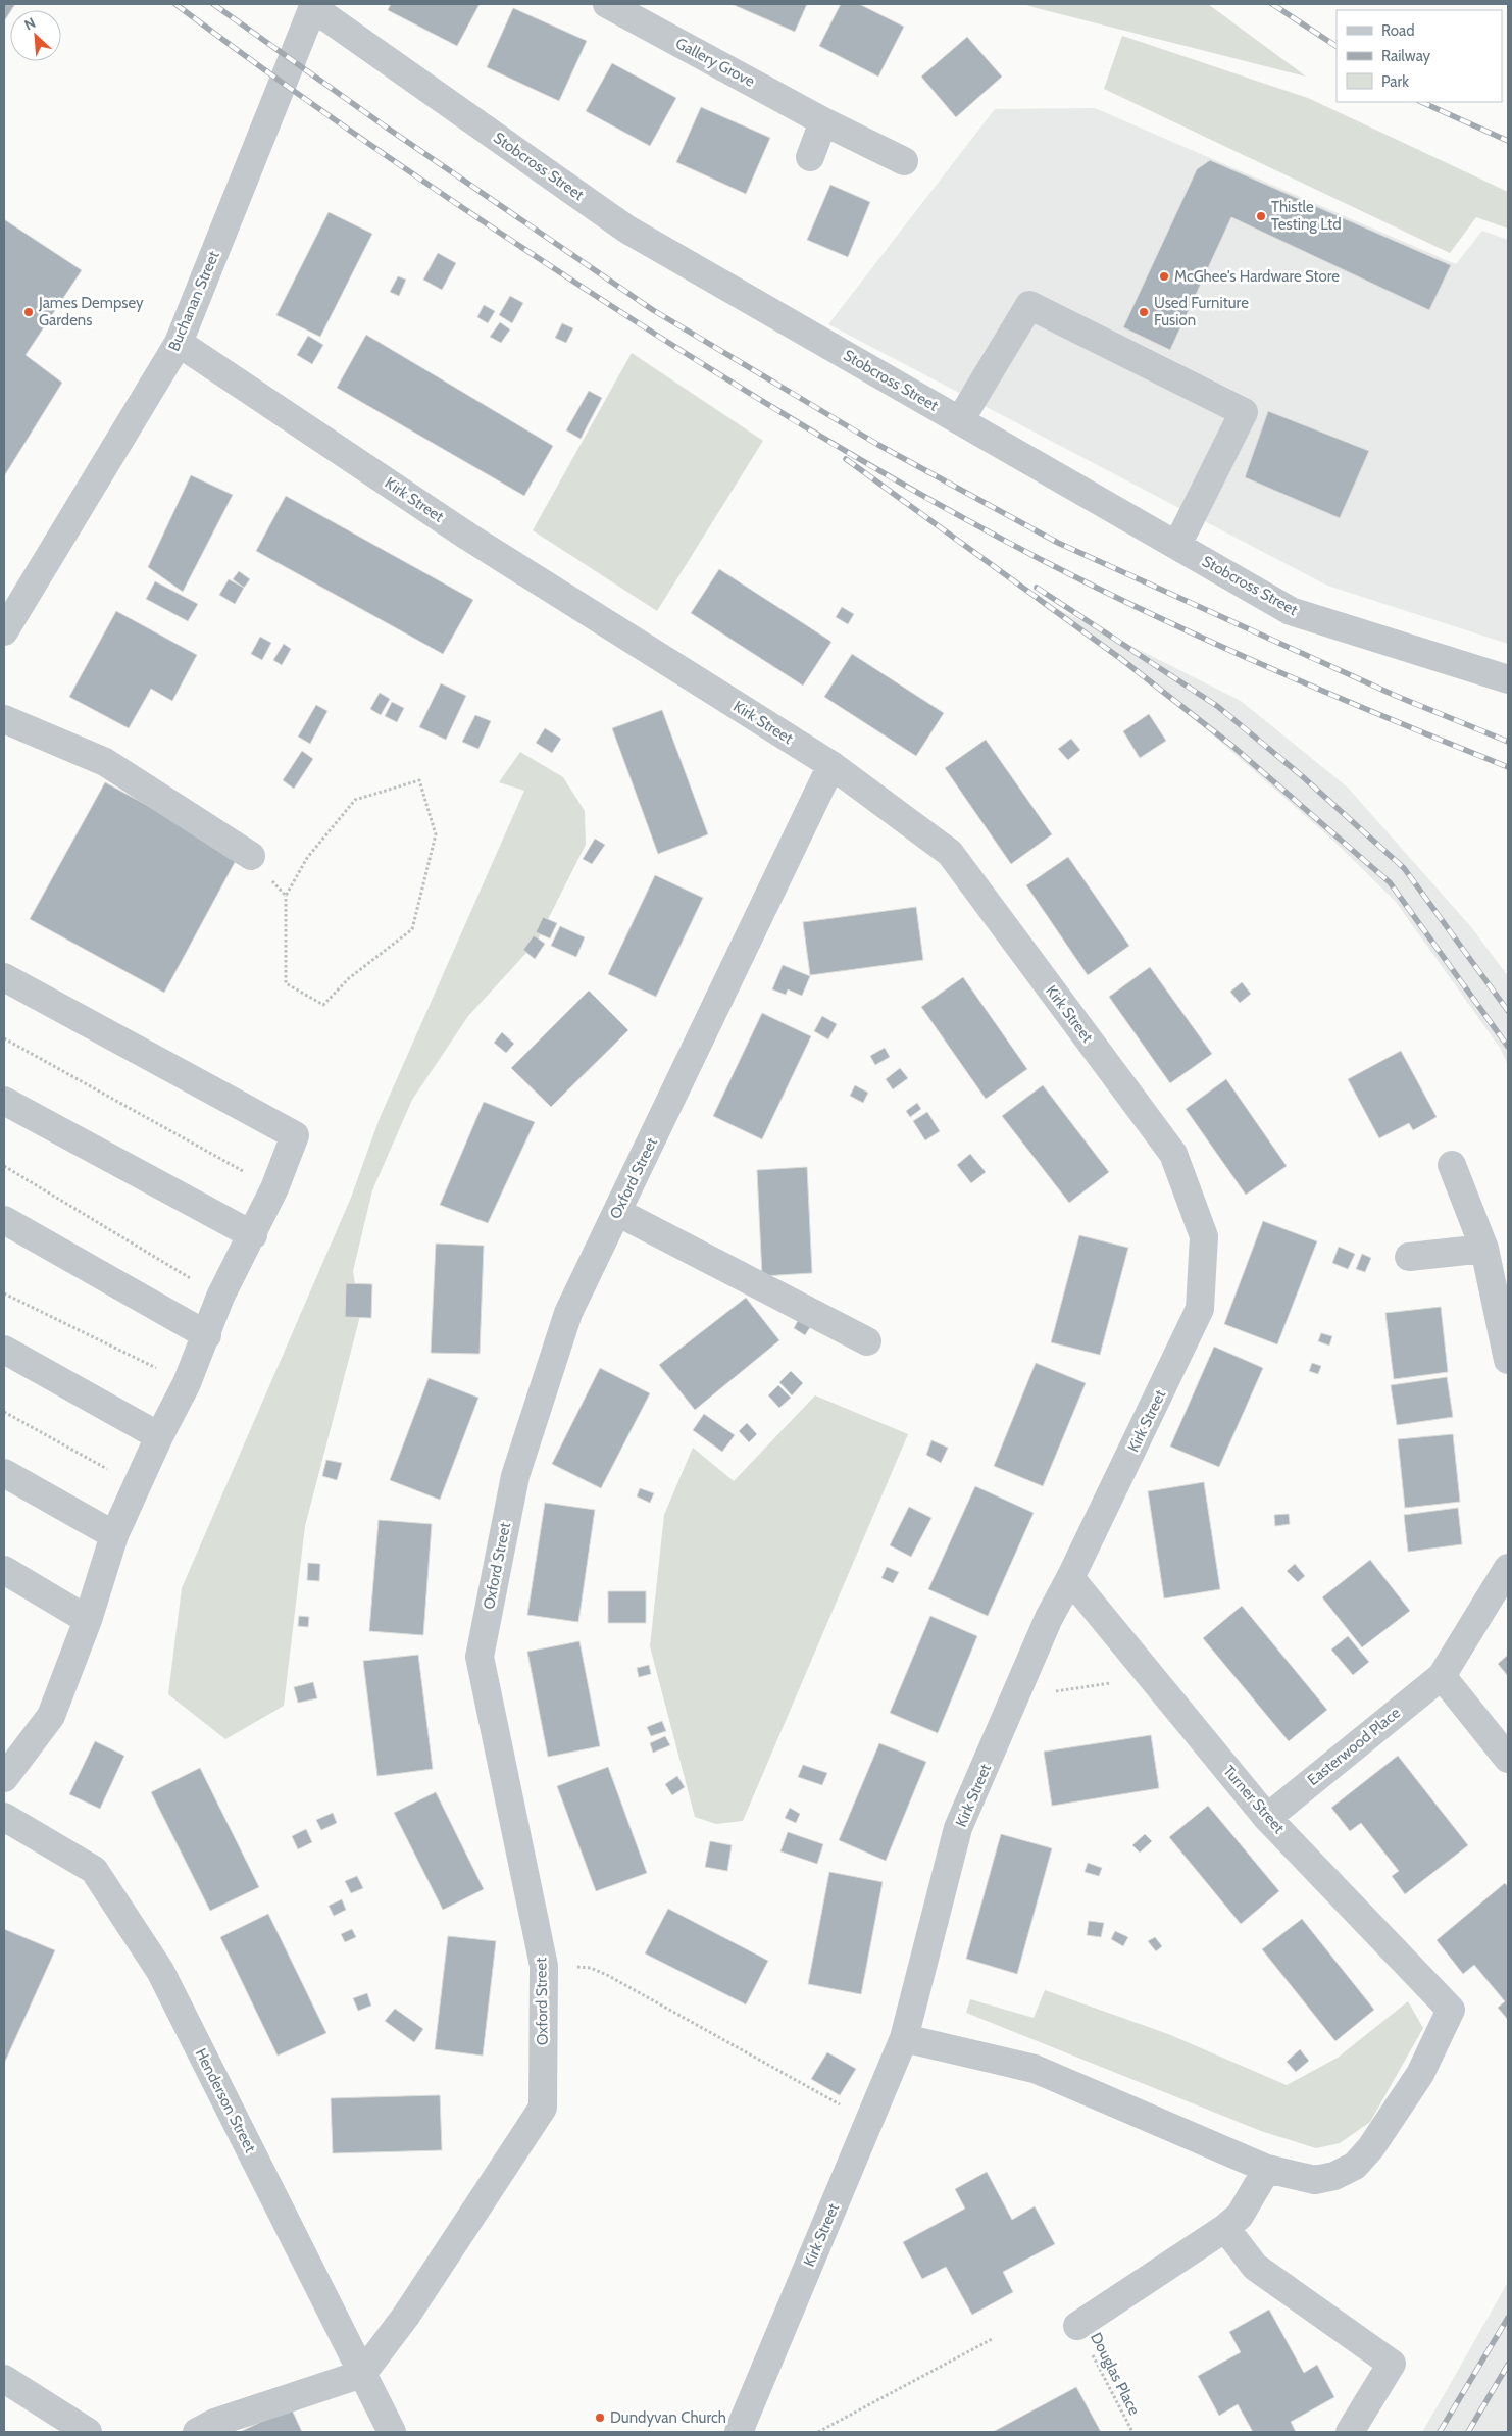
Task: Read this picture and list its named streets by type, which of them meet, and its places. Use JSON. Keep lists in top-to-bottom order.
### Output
{
  "streets": {
    "street": [
      "Gallery Grove",
      "Stobcross Street",
      "Buchanan Street",
      "Kirk Street",
      "Oxford Street",
      "Easterwood Place",
      "Turner Street",
      "Henderson Street"
    ],
    "path": ["Douglas Place"]
  },
  "crossings": [
    ["Stobcross Street", "Buchanan Street"],
    ["Buchanan Street", "Kirk Street"],
    ["Kirk Street", "Oxford Street"],
    ["Kirk Street", "Turner Street"],
    ["Oxford Street", "Henderson Street"],
    ["Easterwood Place", "Turner Street"]
  ],
  "places": [
    "Thistle Testing Ltd",
    "McGhee's Hardware Store",
    "James Dempsey Gardens",
    "Used Furniture Fusion",
    "Dundyvan Church"
  ],
  "legend": ["Road", "Railway", "Park"],
  "north": "top left"
}
